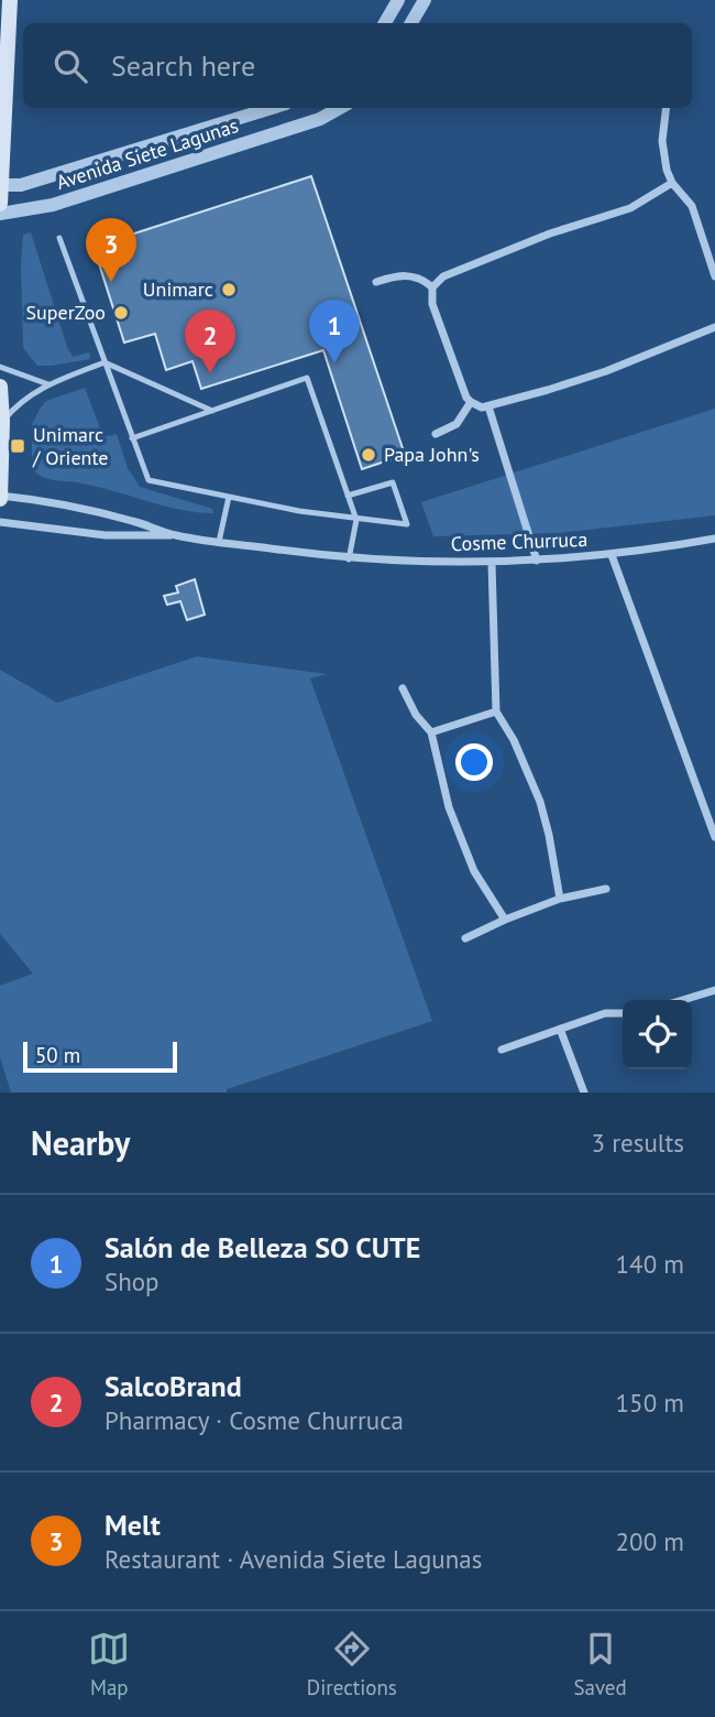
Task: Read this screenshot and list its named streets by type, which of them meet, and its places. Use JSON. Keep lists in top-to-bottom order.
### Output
{
  "streets": {
    "street": ["Avenida Siete Lagunas", "Cosme Churruca"]
  },
  "places": {
    "other": ["Unimarc", "SuperZoo", "Papa John's"],
    "transit": ["Unimarc / Oriente"]
  },
  "scale_bar": "50 m",
  "page": {
    "search": "Search here",
    "pins": ["3", "1", "2"],
    "scale": "50 m",
    "heading": ["Nearby", "3 results"],
    "list": [
      {
        "mark": "1",
        "name": "Salón de Belleza SO CUTE",
        "note": "Shop",
        "value": "140 m"
      },
      {
        "mark": "2",
        "name": "SalcoBrand",
        "note": "Pharmacy · Cosme Churruca",
        "value": "150 m"
      },
      {
        "mark": "3",
        "name": "Melt",
        "note": "Restaurant · Avenida Siete Lagunas",
        "value": "200 m"
      }
    ],
    "nav": ["Map", "Directions", "Saved"]
  }
}
